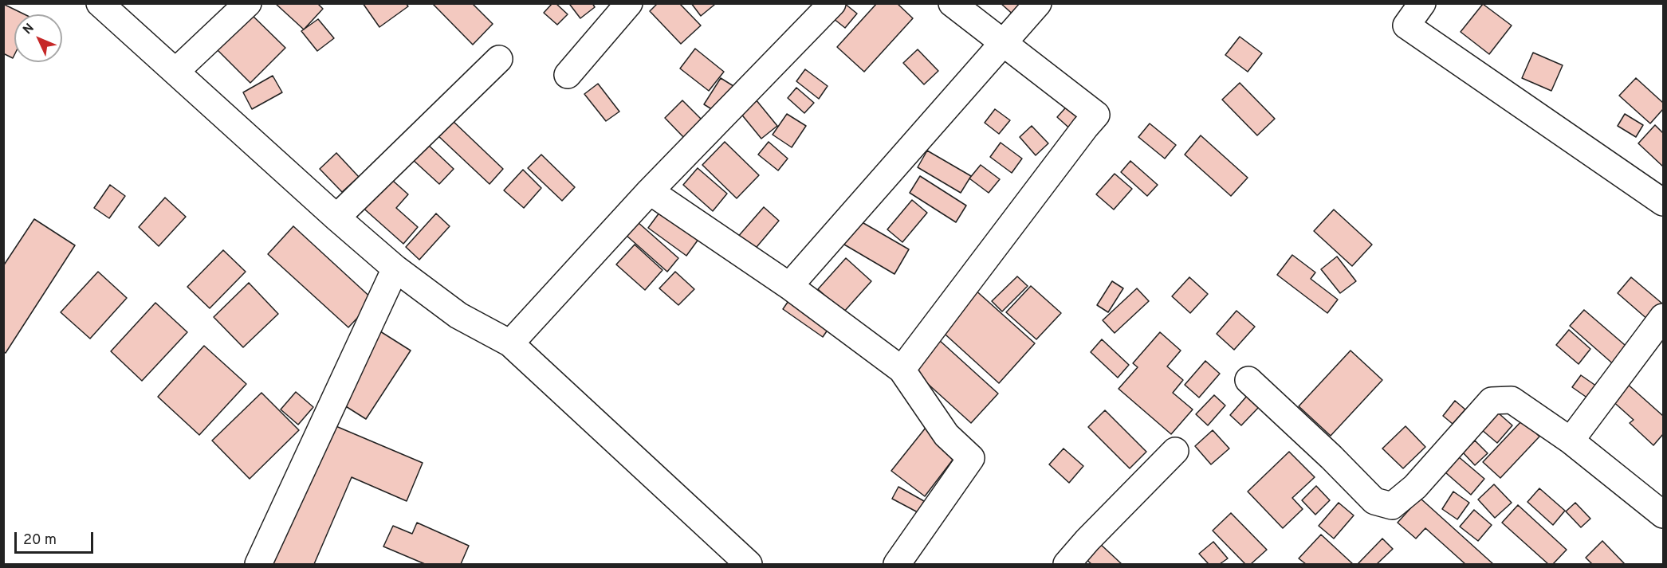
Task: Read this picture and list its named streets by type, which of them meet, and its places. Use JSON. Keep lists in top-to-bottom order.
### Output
{
  "scale_bar": "20 m",
  "north": "top left"
}
